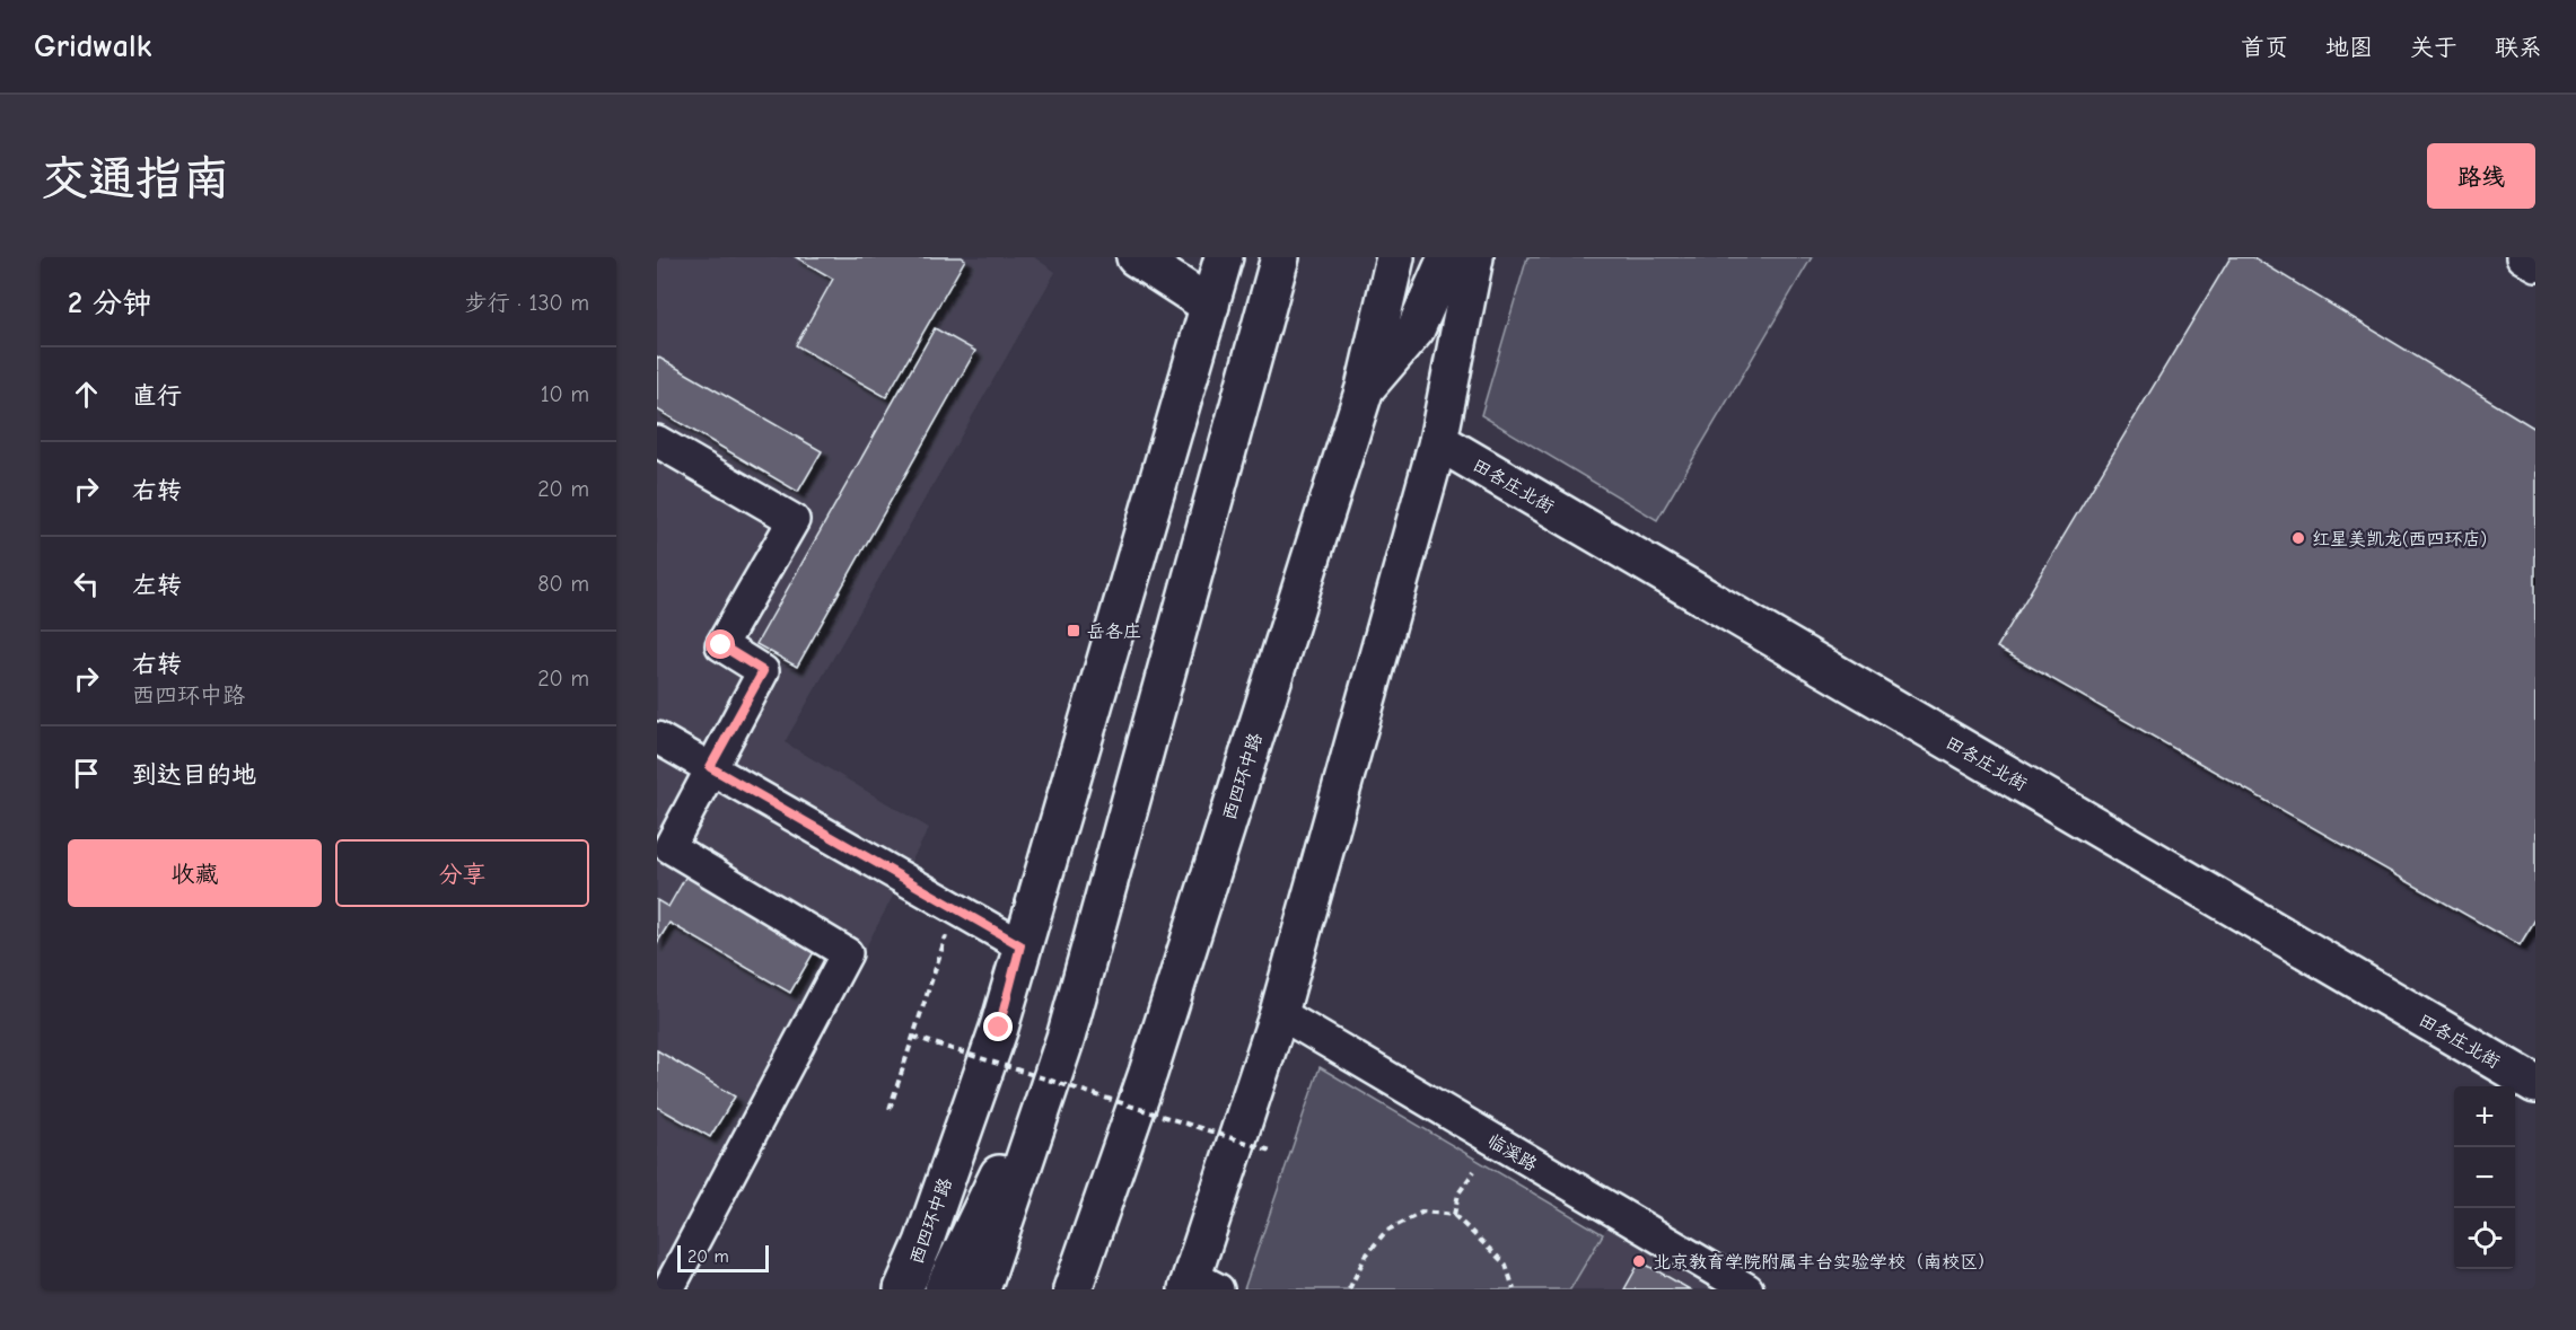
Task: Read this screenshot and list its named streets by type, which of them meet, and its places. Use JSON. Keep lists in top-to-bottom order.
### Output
{
  "streets": {
    "main road": ["田各庄北街", "西四环中路"],
    "street": ["临溪路"]
  },
  "places": {
    "other": ["红星美凯龙(西四环店)", "北京教育学院附属丰台实验学校（南校区）"],
    "transit": ["岳各庄"]
  },
  "scale_bar": "20 m",
  "page": {
    "header": "Gridwalk",
    "nav": [
      "首页",
      "地图",
      "关于",
      "联系"
    ],
    "buttons": [
      "路线",
      ["收藏", "分享"]
    ],
    "title": "交通指南",
    "heading": ["2 分钟", "步行 · 130 m"],
    "list": [
      ["直行", "10 m"],
      ["右转", "20 m"],
      ["左转", "80 m"],
      ["右转", "西四环中路", "20 m"],
      "到达目的地"
    ],
    "map_buttons": ["+", "−"],
    "scale": "20 m"
  }
}
